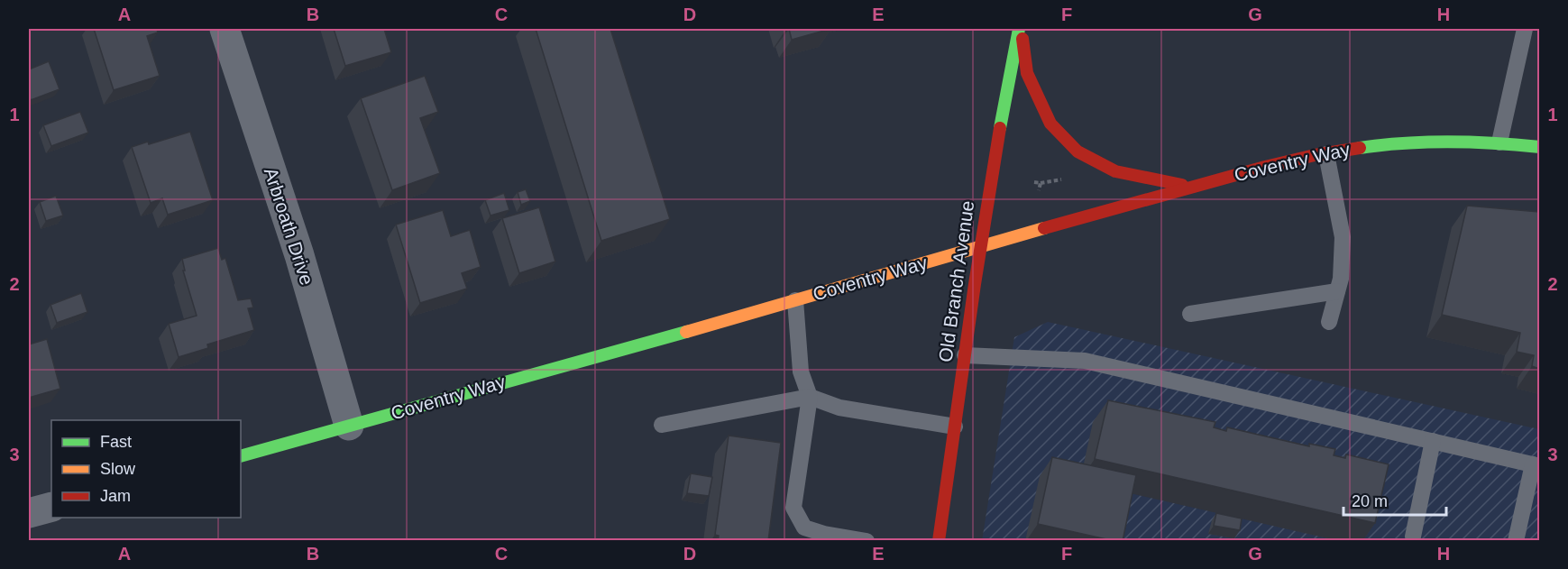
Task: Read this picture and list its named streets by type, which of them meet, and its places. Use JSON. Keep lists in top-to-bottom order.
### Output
{
  "streets": {
    "main road": ["Coventry Way", "Old Branch Avenue"],
    "street": ["Arbroath Drive"]
  },
  "crossings": [
    ["Coventry Way", "Arbroath Drive"],
    ["Coventry Way", "Old Branch Avenue"]
  ],
  "legend": ["Fast", "Slow", "Jam"],
  "scale_bar": "20 m",
  "grid": {
    "columns": [
      "A",
      "B",
      "C",
      "D",
      "E",
      "F",
      "G",
      "H"
    ],
    "rows": ["1", "2", "3"]
  }
}
